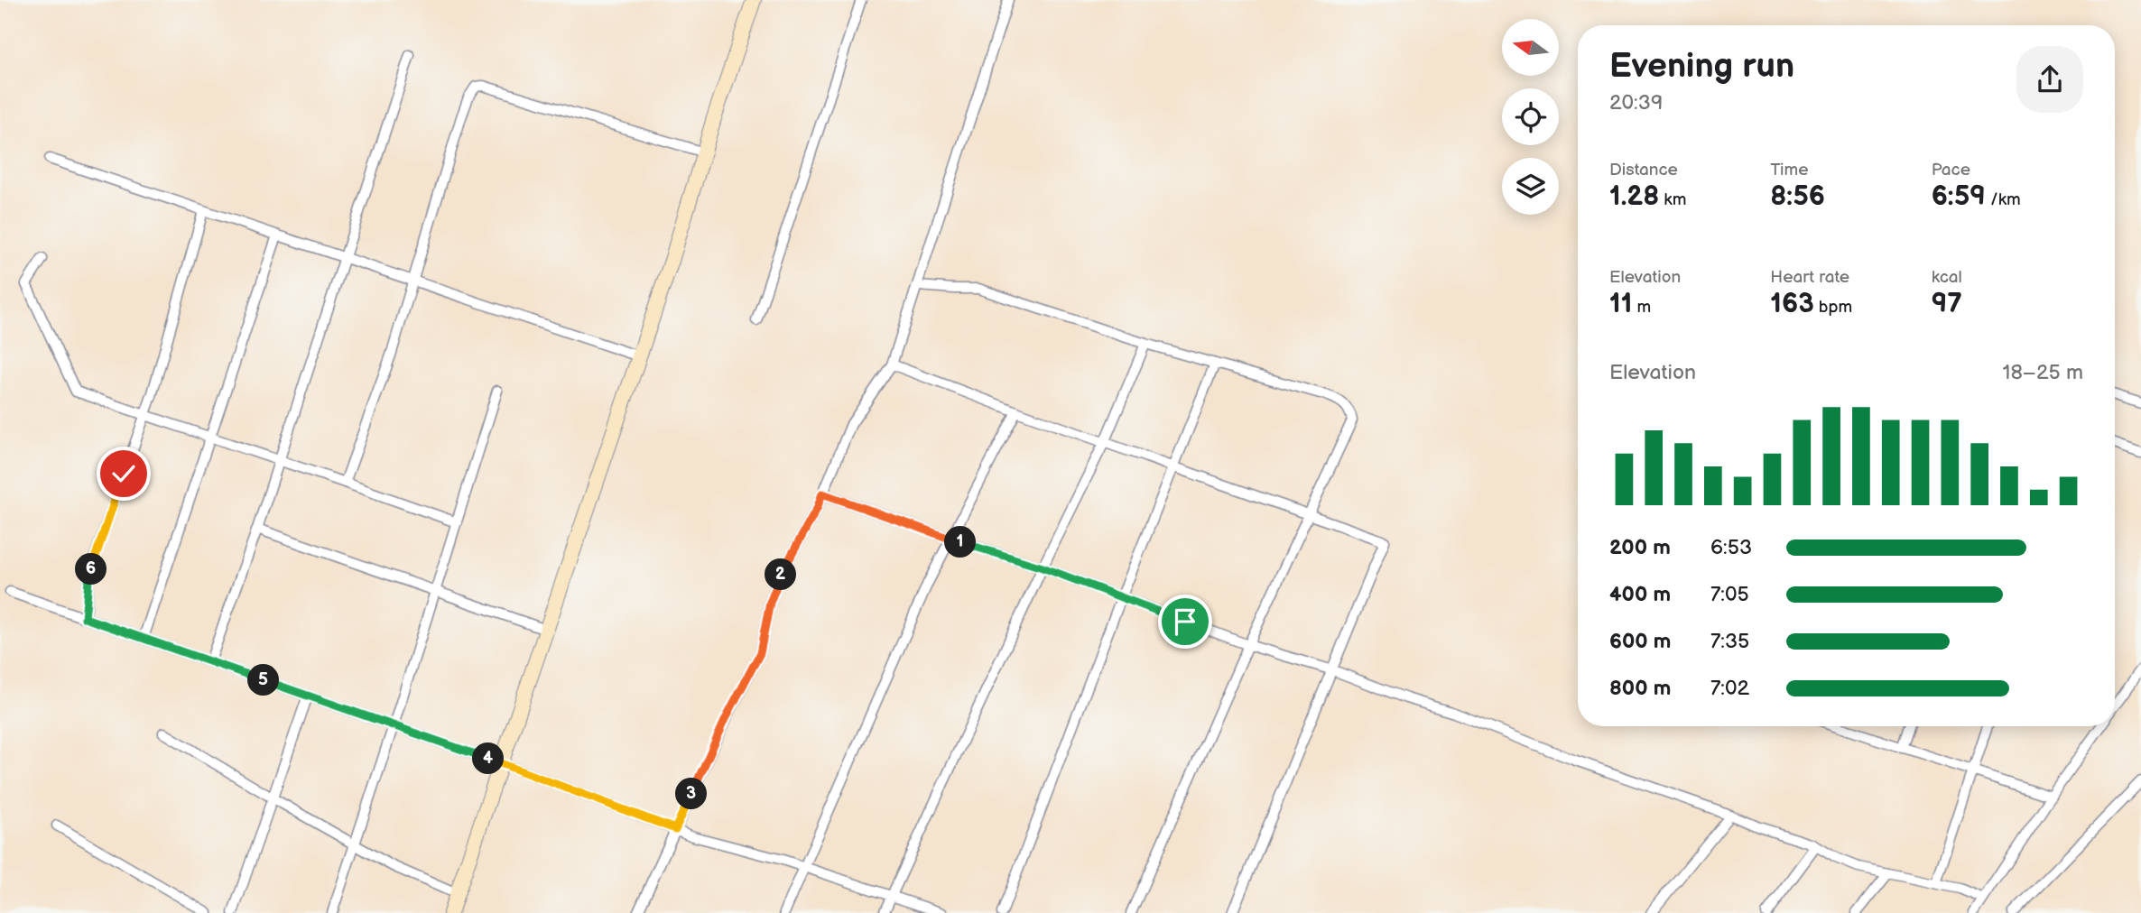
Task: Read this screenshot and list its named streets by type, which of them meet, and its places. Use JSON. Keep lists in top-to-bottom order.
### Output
{
  "north": "left",
  "page": {
    "heading": ["Evening run", "20:39"],
    "stats": [
      ["Distance", "1.28 km"],
      ["Time", "8:56"],
      ["Pace", "6:59 /km"],
      ["Elevation", "11 m"],
      ["Heart rate", "163 bpm"],
      ["kcal", "97"]
    ],
    "chart": ["Elevation", "18–25 m"],
    "list": [
      {
        "name": "200 m",
        "note": "6:53"
      },
      {
        "name": "400 m",
        "note": "7:05"
      },
      {
        "name": "600 m",
        "note": "7:35"
      },
      {
        "name": "800 m",
        "note": "7:02"
      }
    ],
    "pins": [
      "1",
      "6",
      "2",
      "5",
      "4",
      "3"
    ]
  }
}
